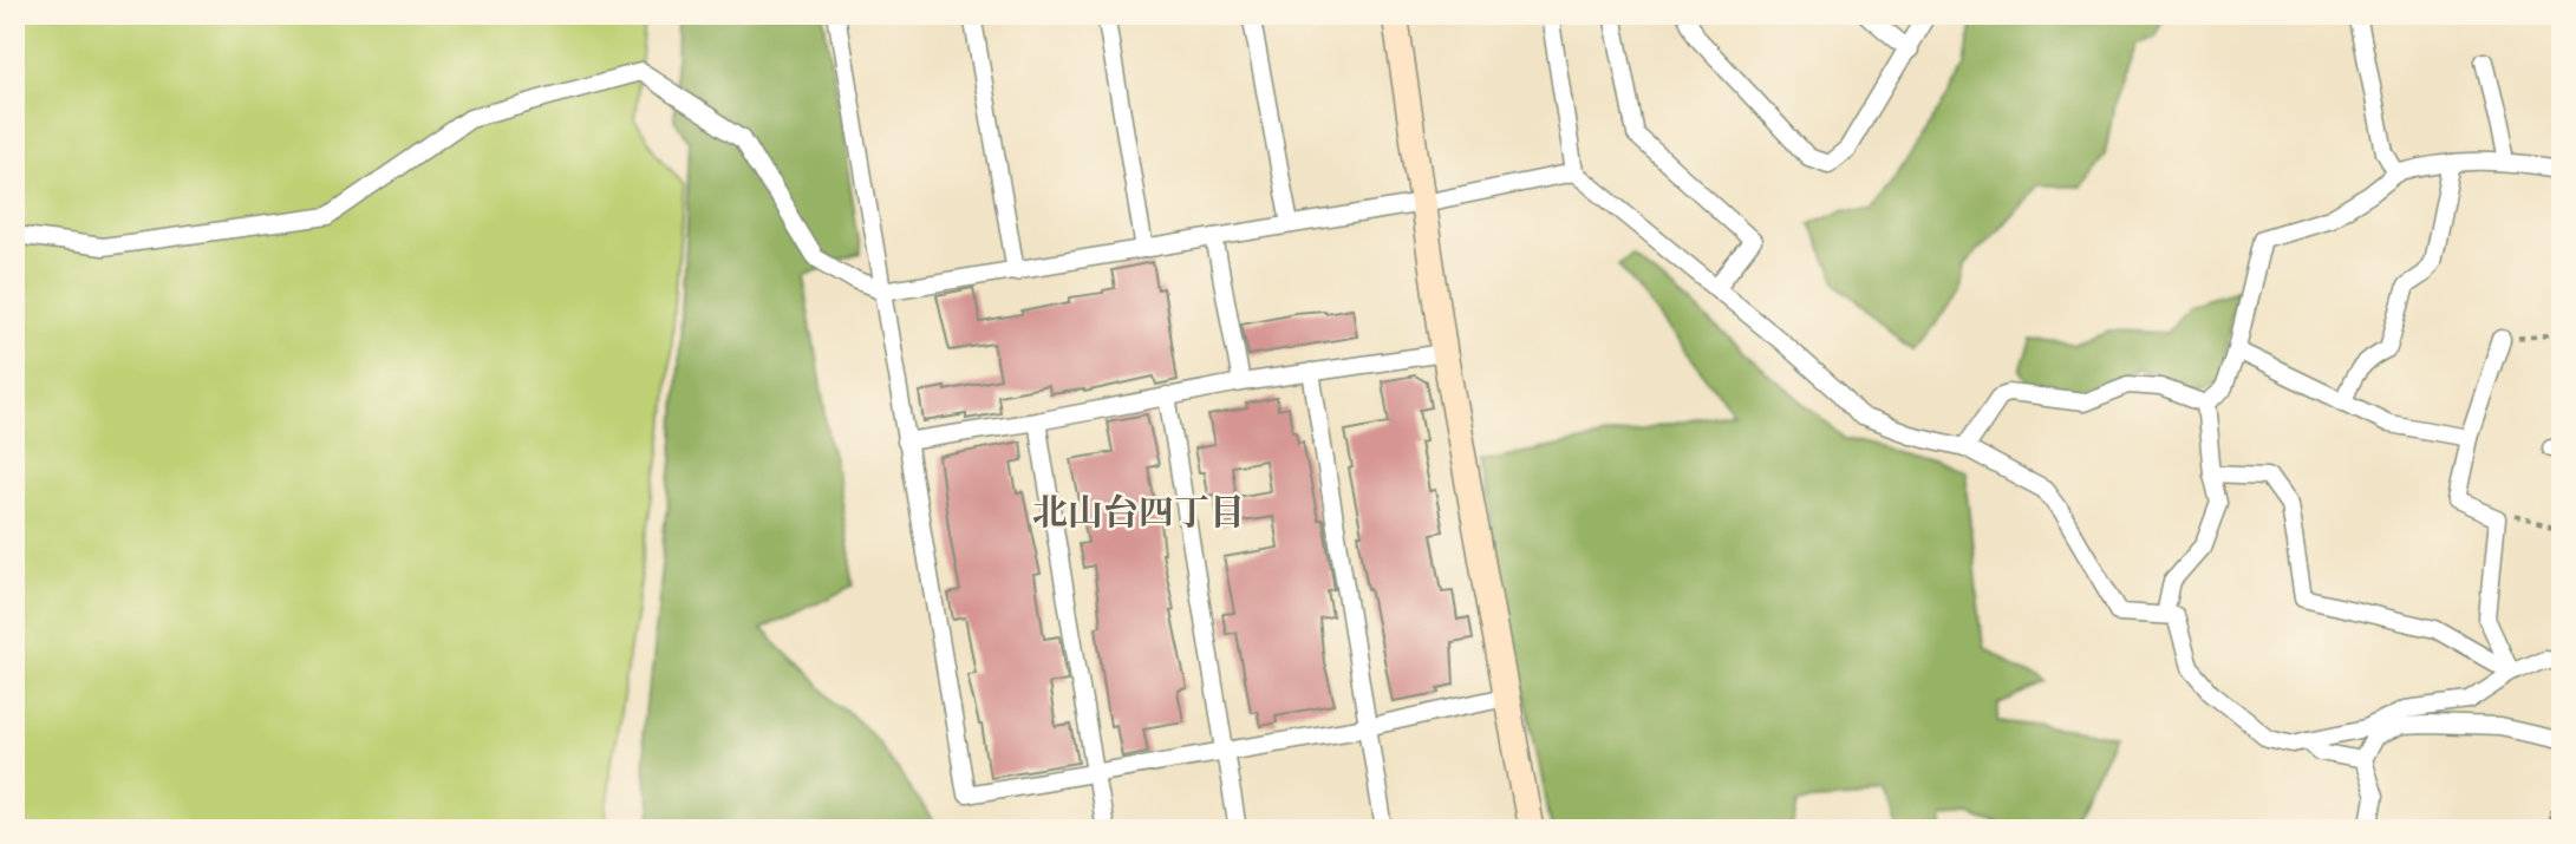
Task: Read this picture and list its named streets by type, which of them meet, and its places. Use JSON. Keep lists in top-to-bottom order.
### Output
{
  "districts": ["北山台四丁目"]
}
